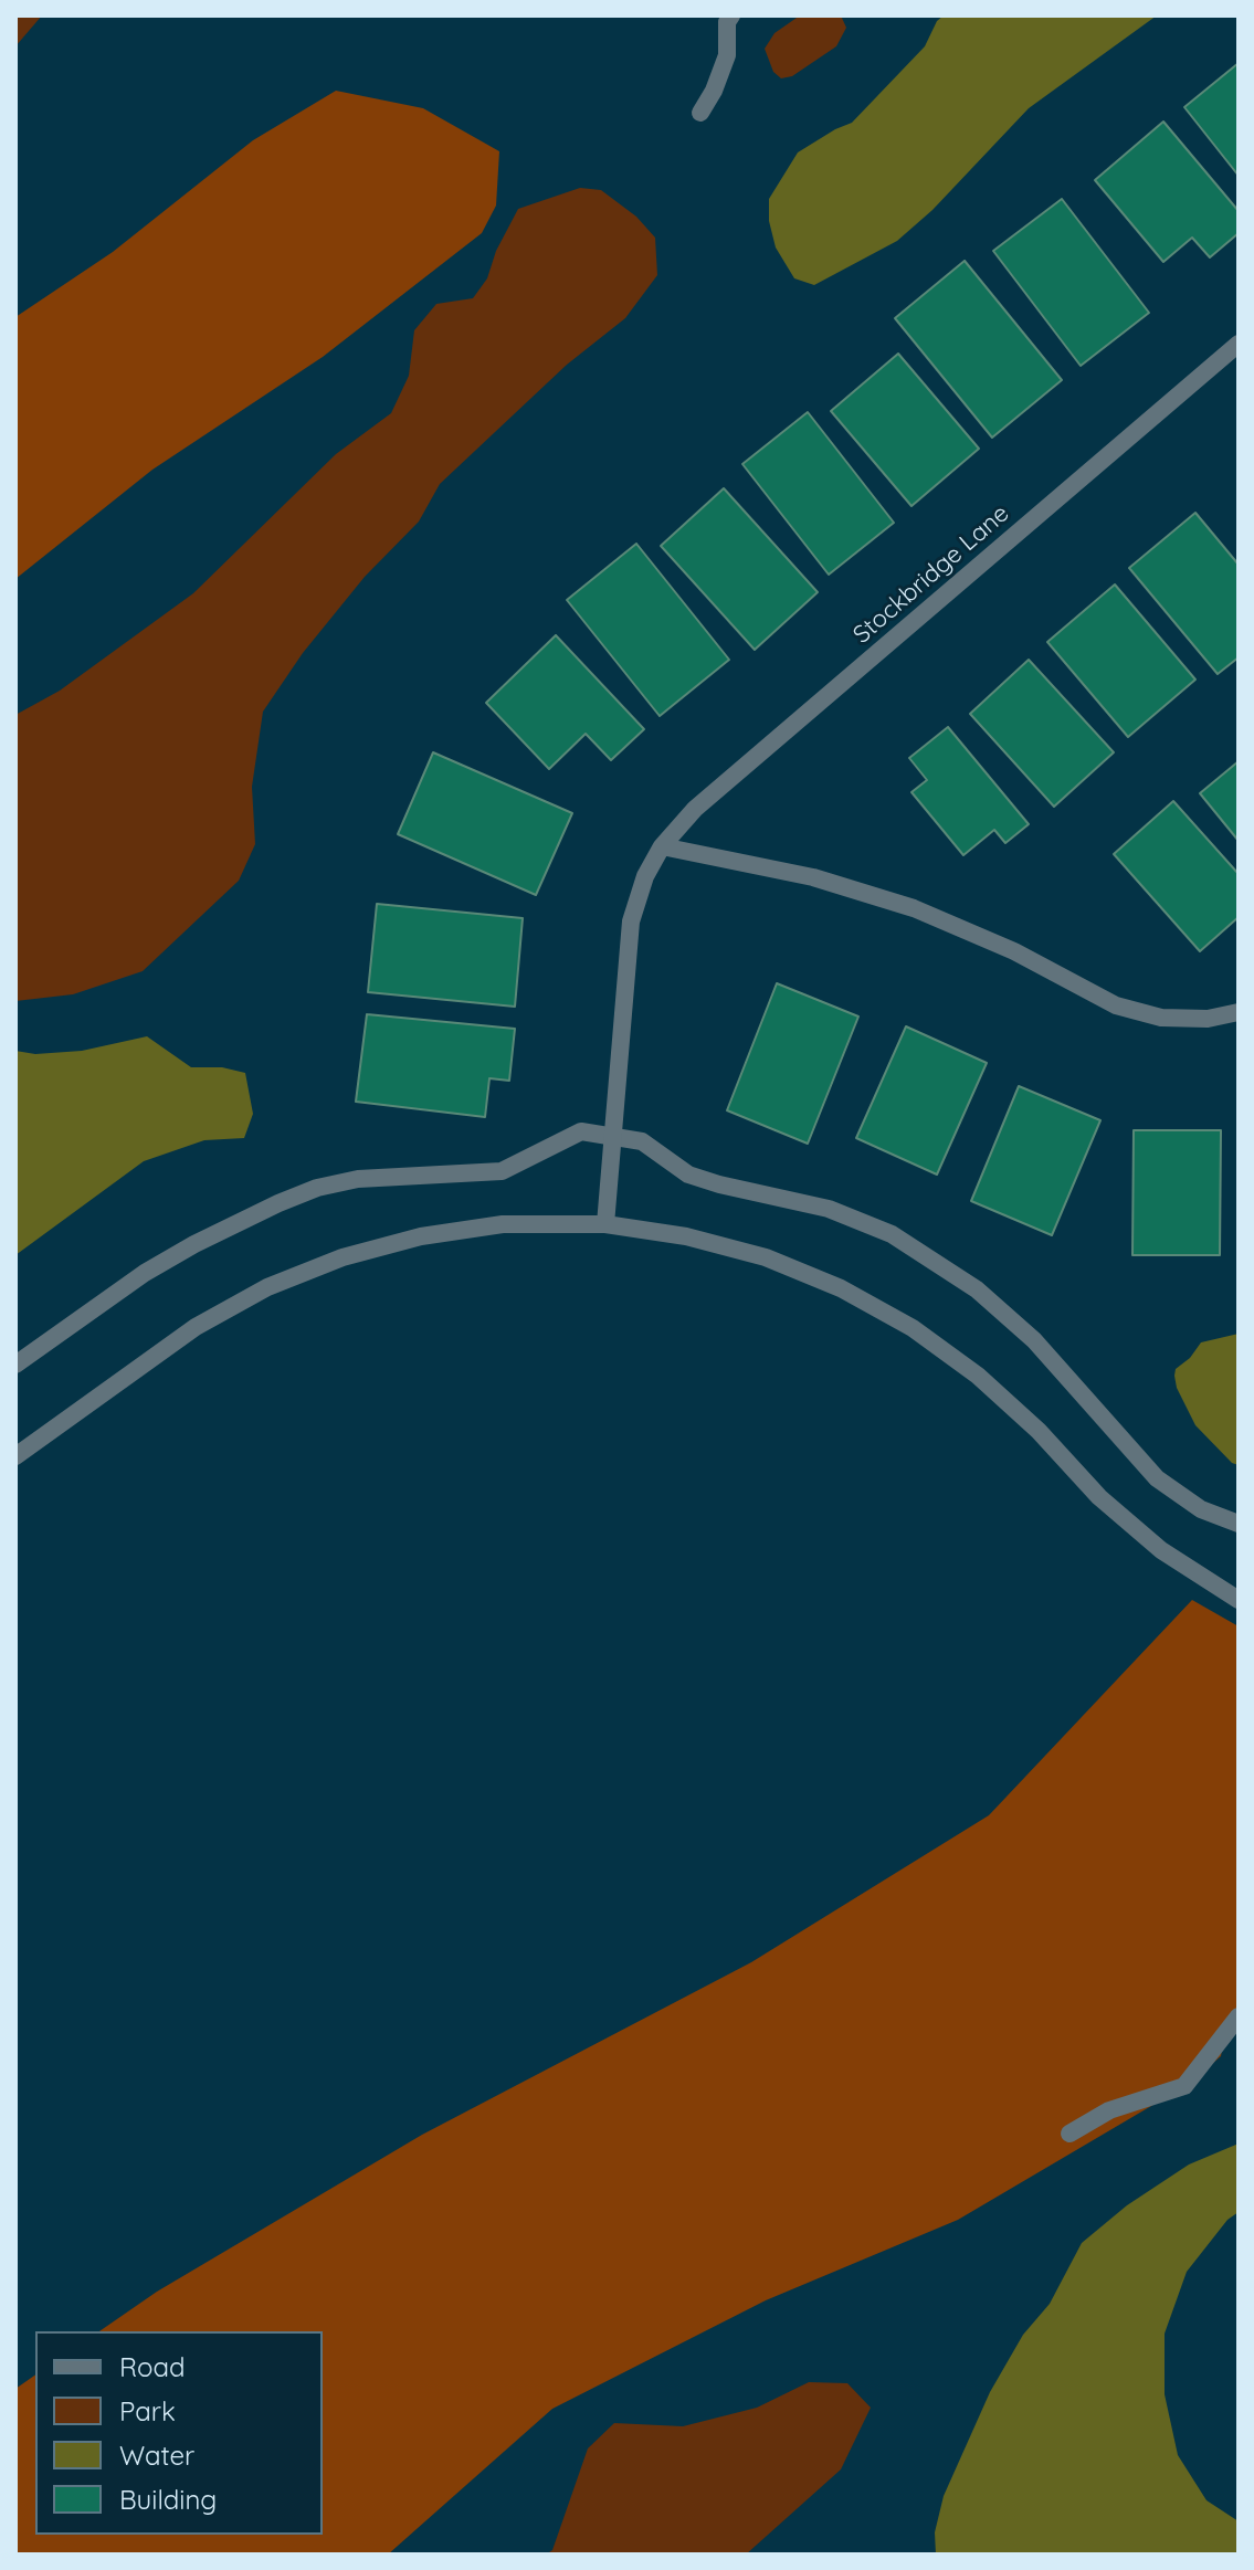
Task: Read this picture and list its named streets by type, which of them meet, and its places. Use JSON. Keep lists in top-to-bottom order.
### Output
{
  "streets": {
    "street": ["Stockbridge Lane"]
  },
  "legend": [
    "Road",
    "Park",
    "Water",
    "Building"
  ]
}
